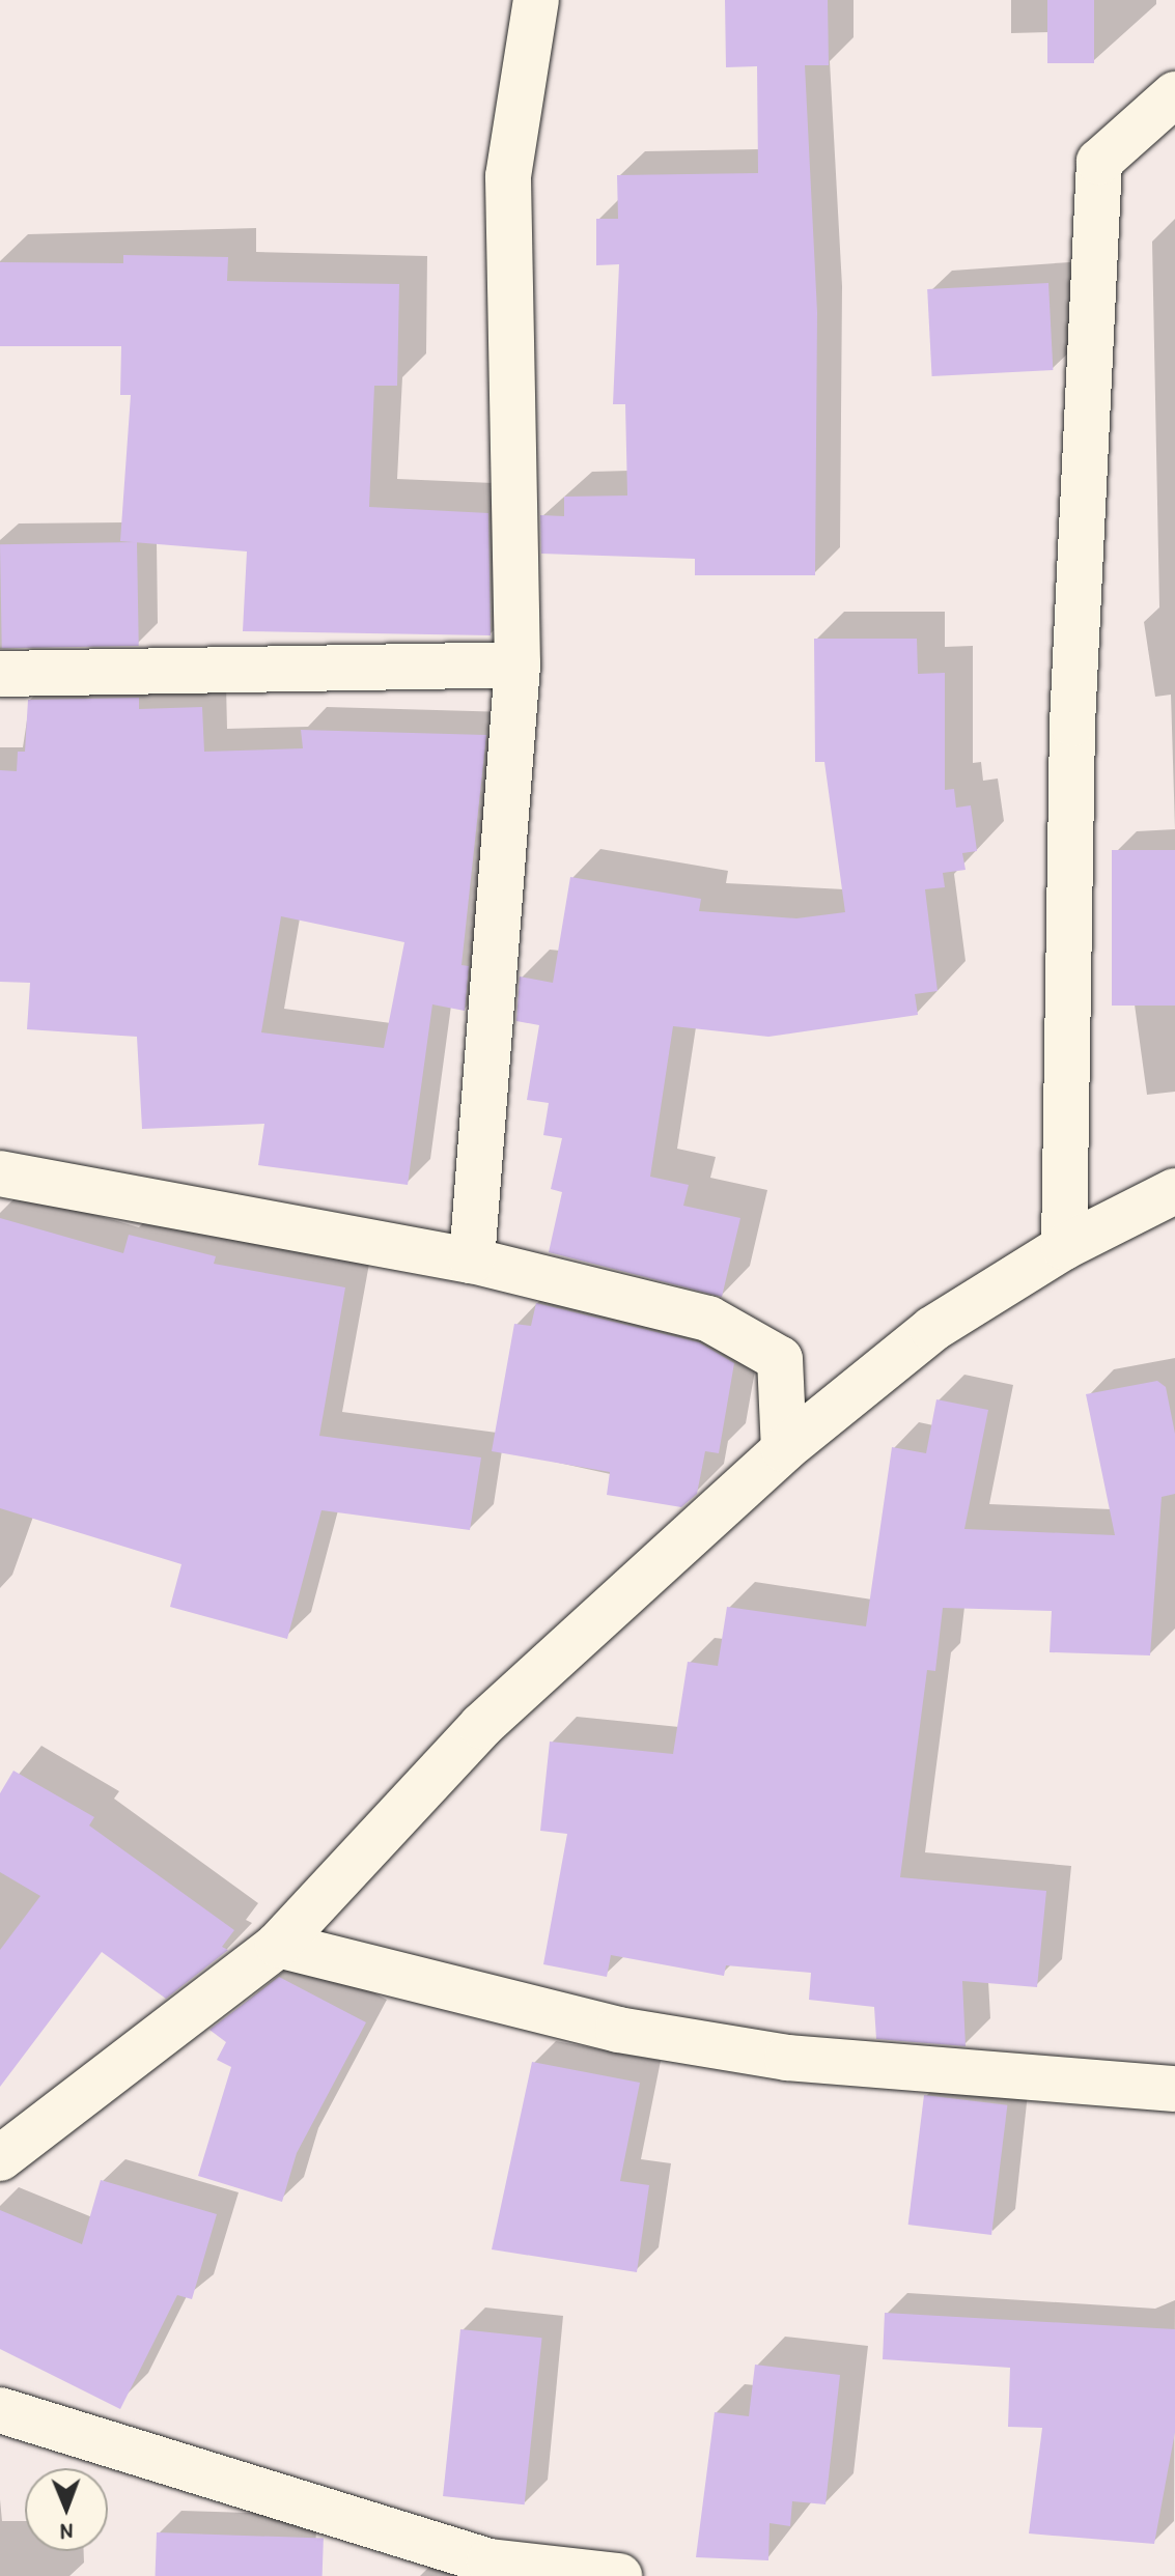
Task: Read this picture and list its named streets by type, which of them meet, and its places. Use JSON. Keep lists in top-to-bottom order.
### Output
{
  "north": "bottom"
}
